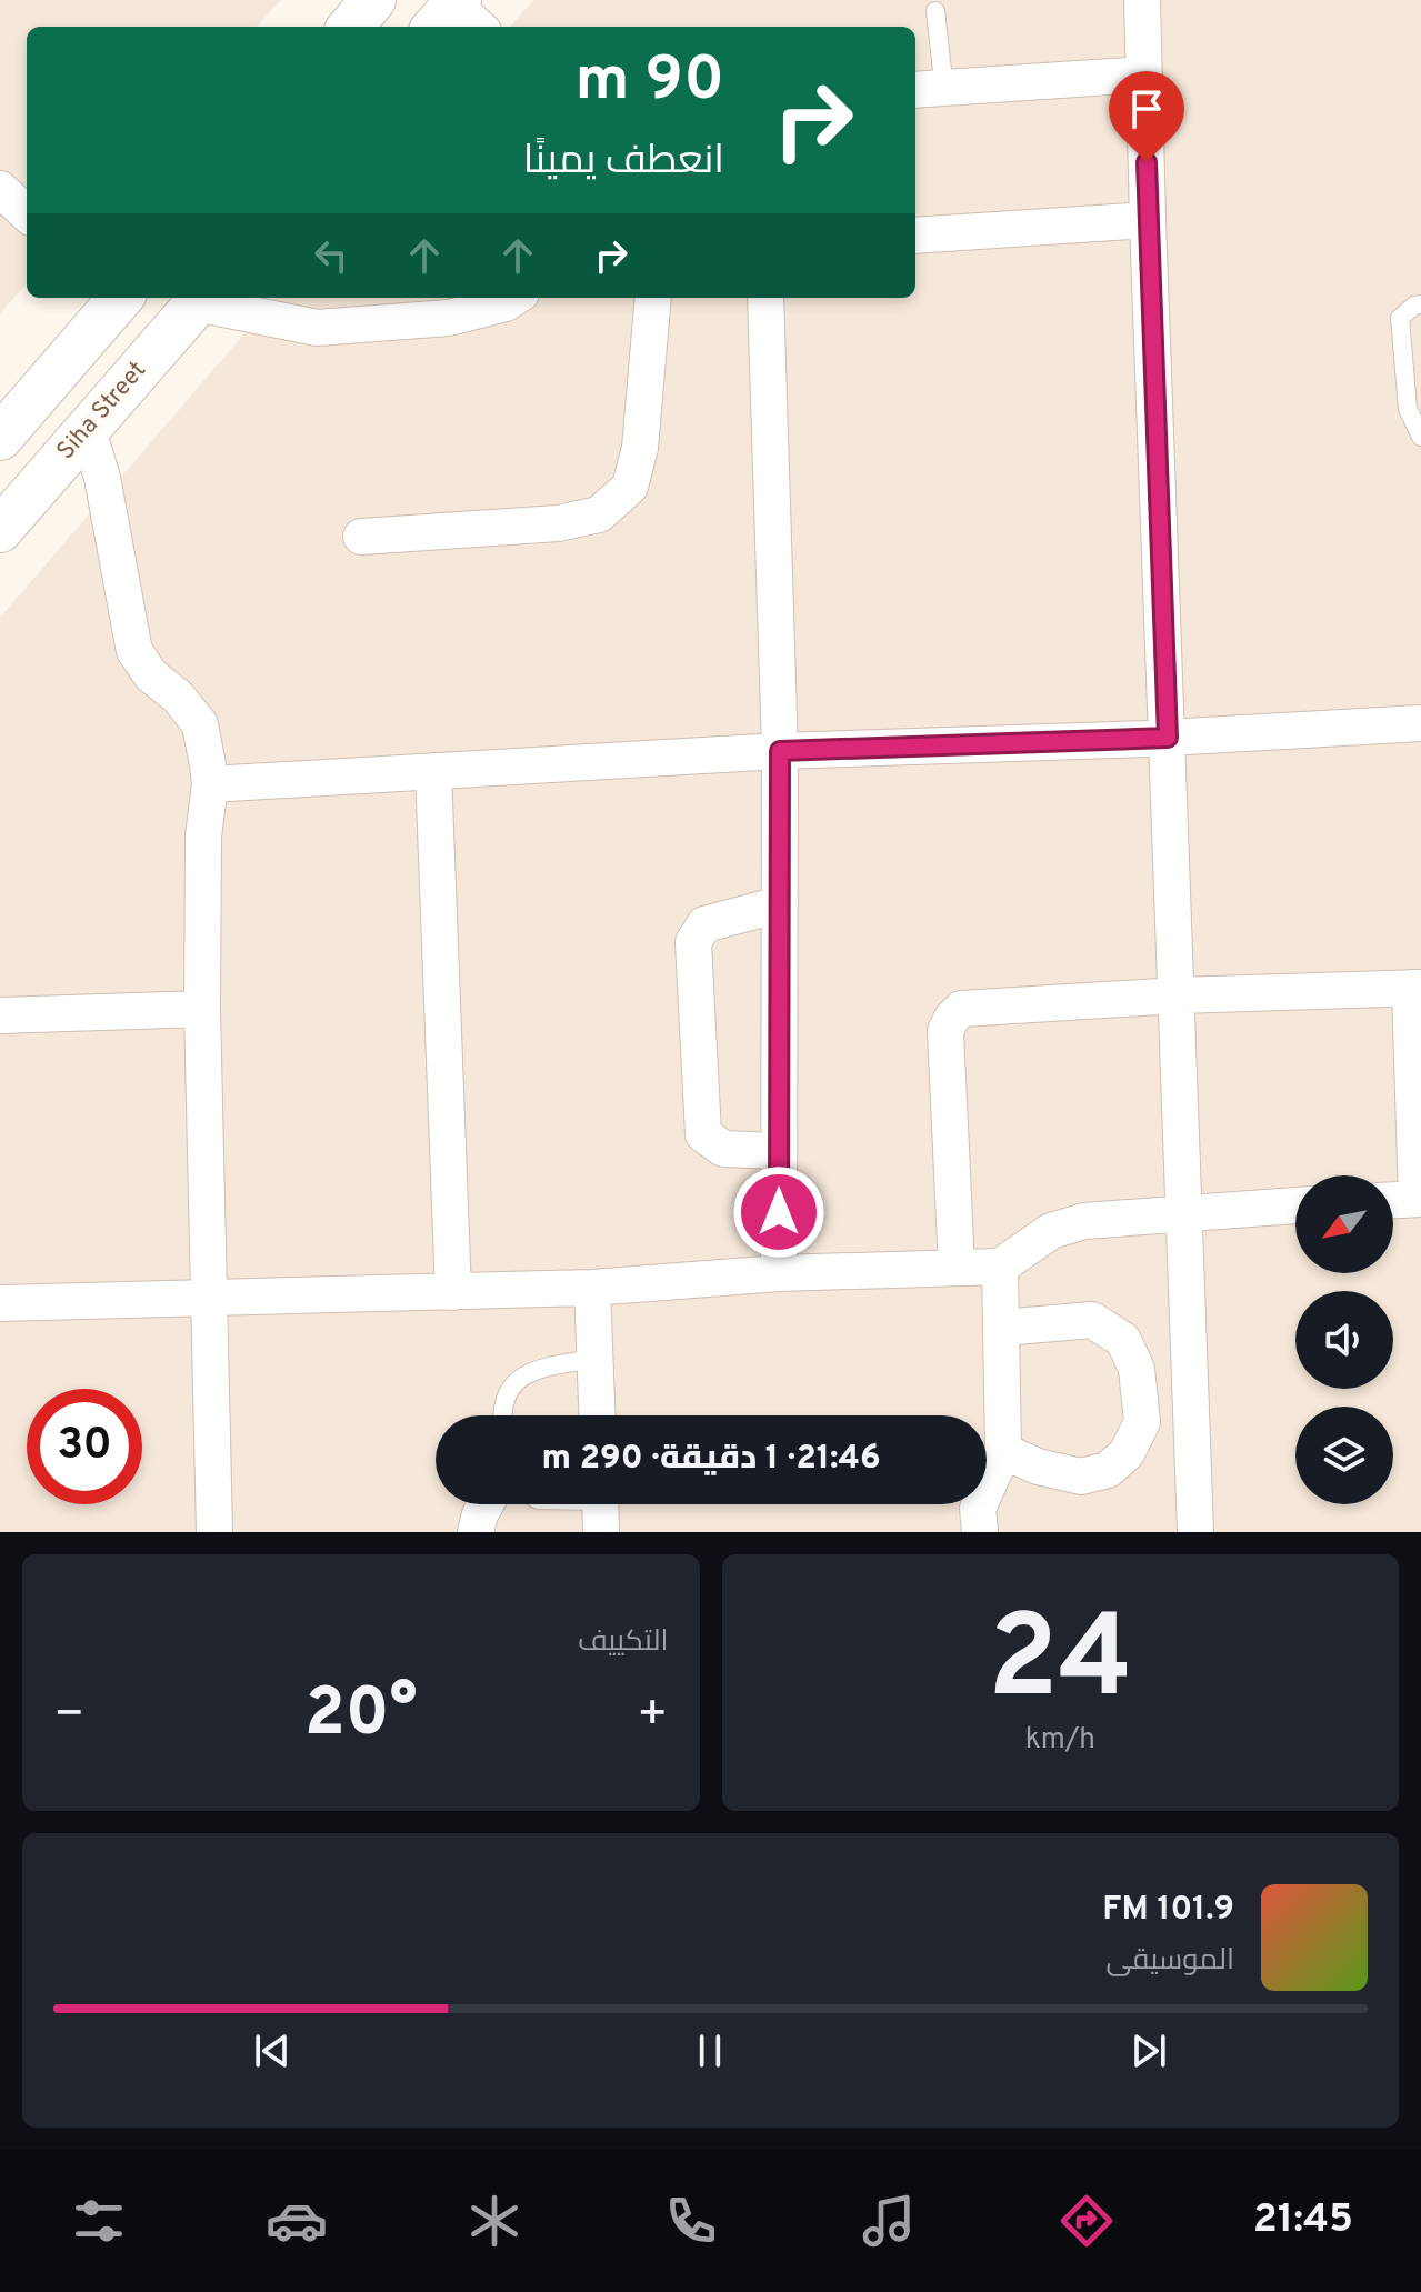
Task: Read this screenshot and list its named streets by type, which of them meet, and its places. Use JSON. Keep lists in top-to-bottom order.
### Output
{
  "streets": {
    "street": ["Siha Street"]
  },
  "north": "bottom left",
  "page": {
    "turn": ["90 m", "انعطف يمينًا"],
    "limit": "30",
    "trip": "21:46 · 1 دقيقة · 290 m",
    "tile": [
      ["24", "km/h"],
      "التكييف"
    ],
    "heat": ["−", "20°", "+"],
    "song": ["101.9 FM", "الموسيقى"],
    "tabs": "21:45"
  }
}
